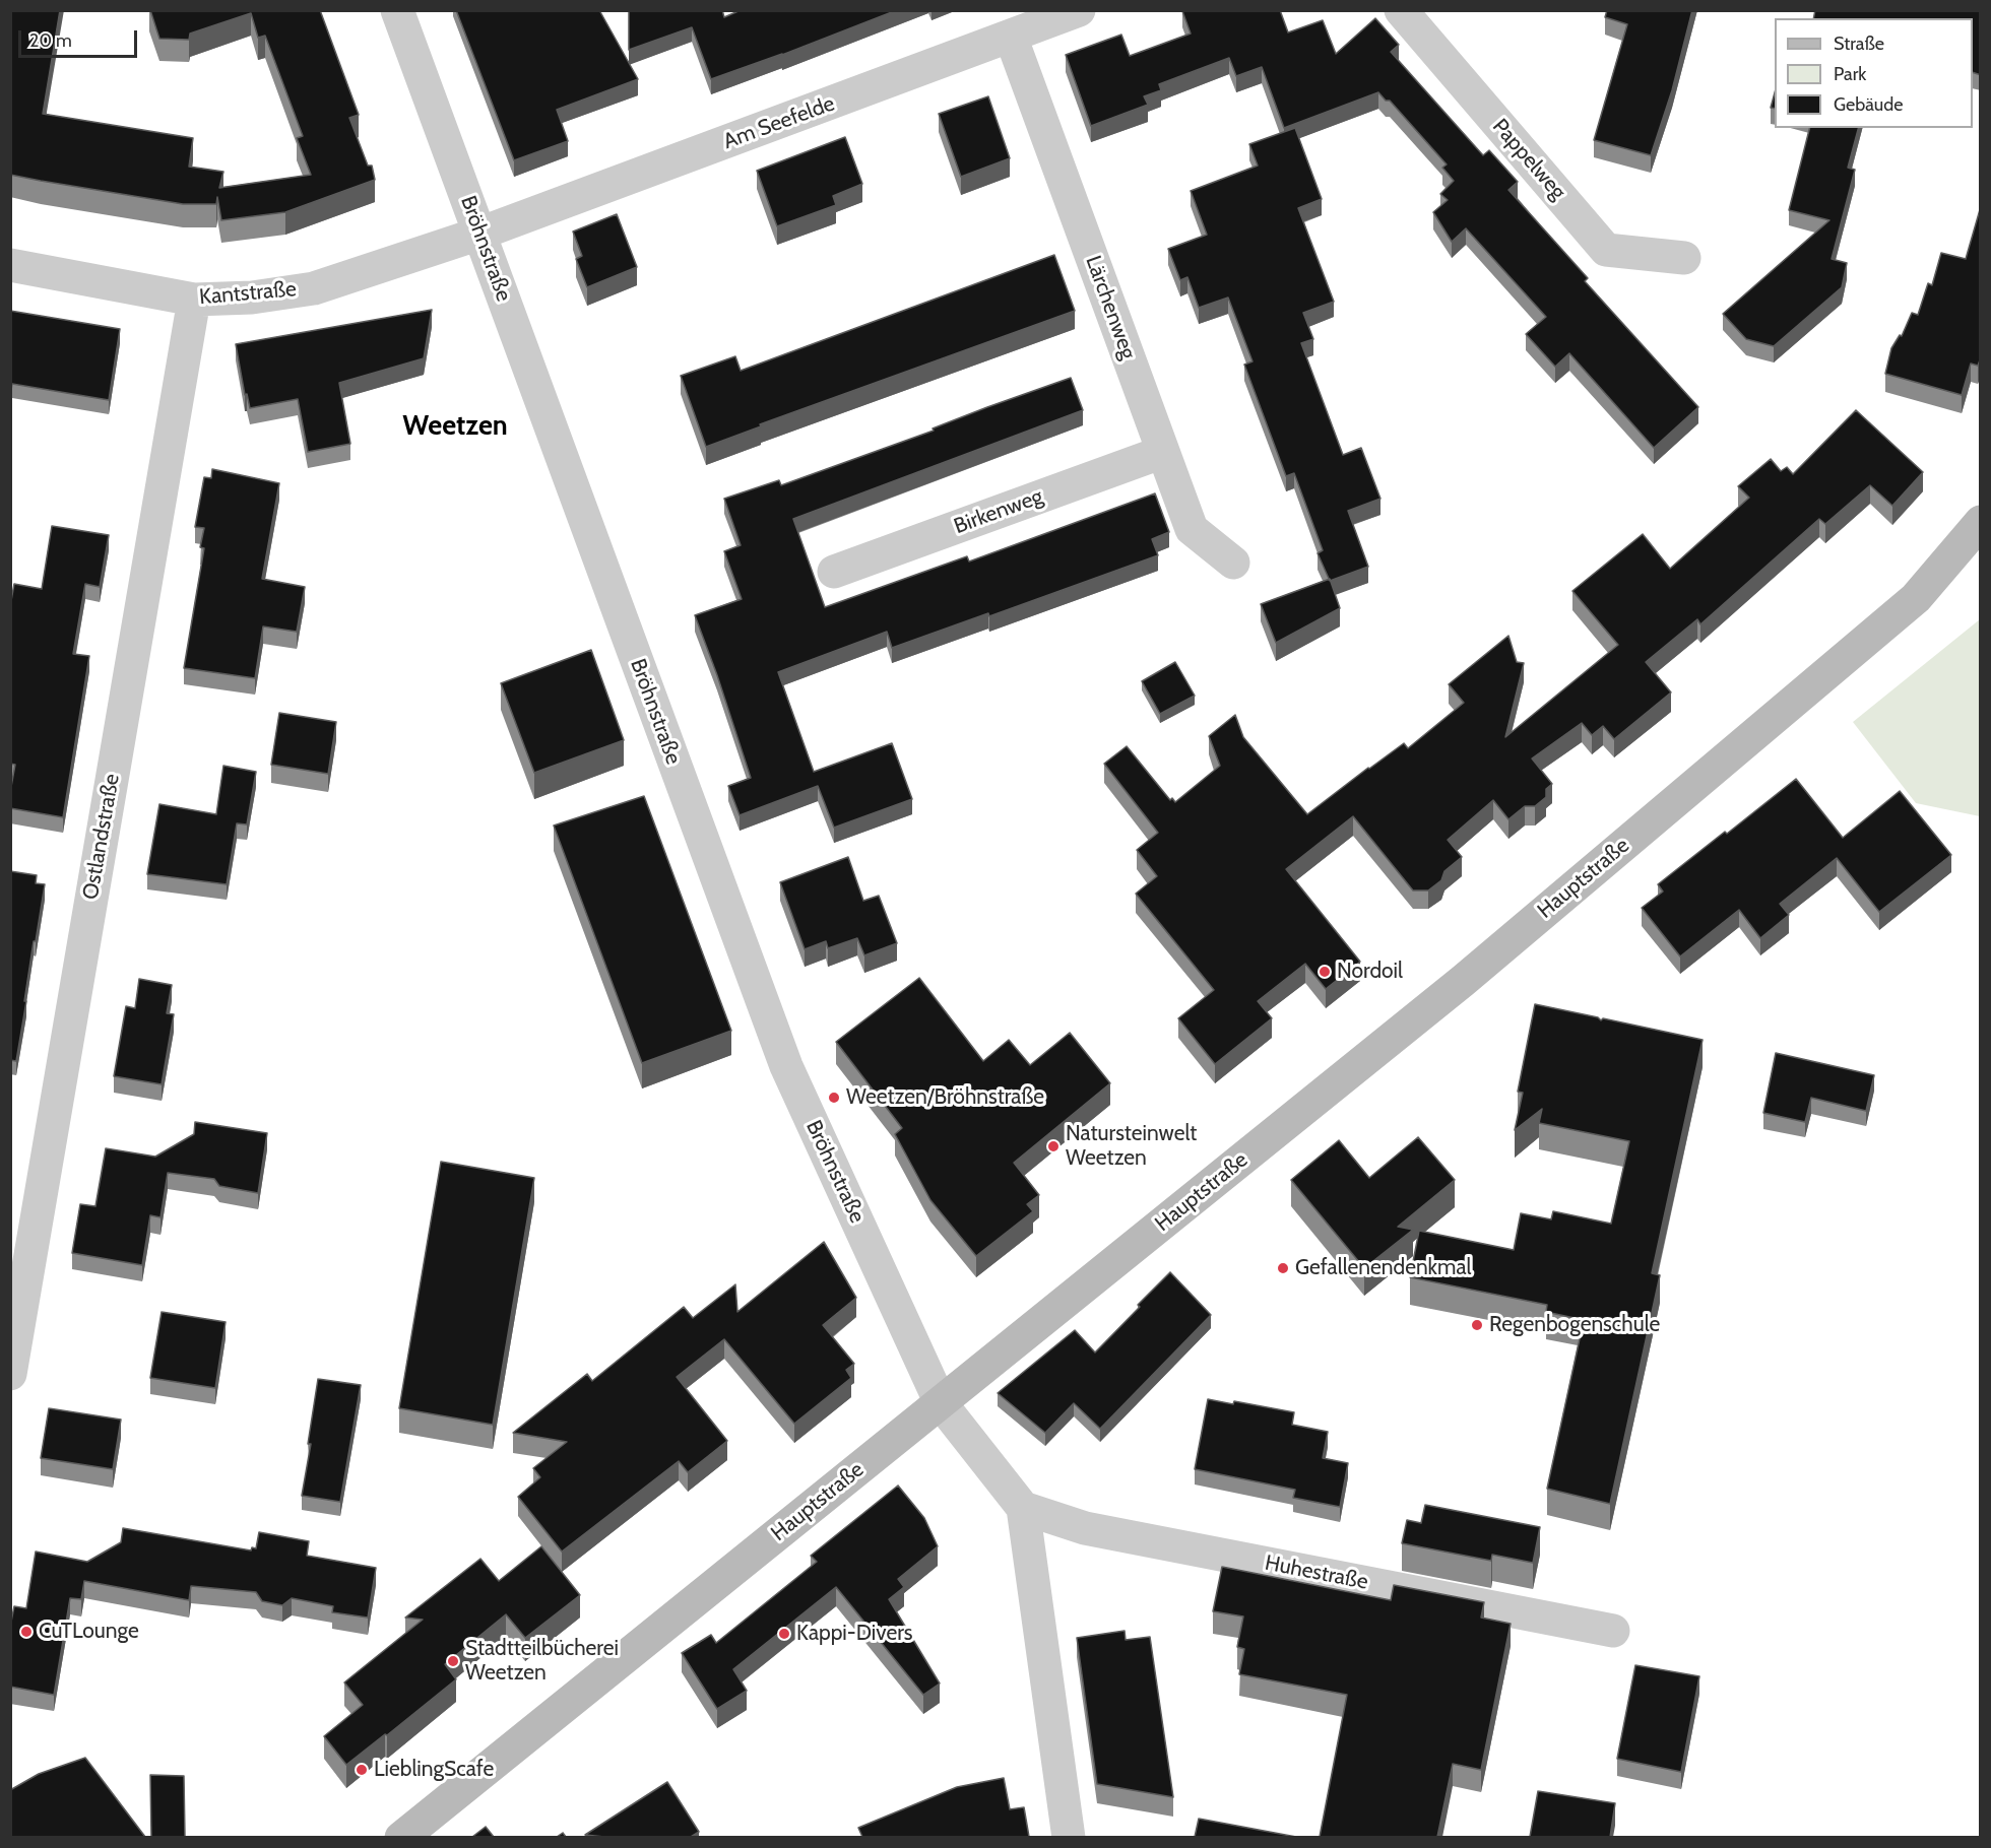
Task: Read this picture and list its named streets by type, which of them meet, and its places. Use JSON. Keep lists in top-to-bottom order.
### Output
{
  "streets": {
    "street": [
      "Am Seefelde",
      "Pappelweg",
      "Bröhnstraße",
      "Kantstraße",
      "Lärchenweg",
      "Birkenweg",
      "Ostlandstraße",
      "Hauptstraße",
      "Huhestraße"
    ]
  },
  "crossings": [
    ["Am Seefelde", "Bröhnstraße"],
    ["Am Seefelde", "Kantstraße"],
    ["Am Seefelde", "Lärchenweg"],
    ["Bröhnstraße", "Kantstraße"],
    ["Bröhnstraße", "Hauptstraße"],
    ["Kantstraße", "Ostlandstraße"],
    ["Lärchenweg", "Birkenweg"]
  ],
  "districts": ["Weetzen"],
  "places": [
    "Nordoil",
    "Weetzen/Bröhnstraße",
    "Natursteinwelt Weetzen",
    "Gefallenendenkmal",
    "Regenbogenschule",
    "CuTLounge",
    "Kappi-Divers",
    "Stadtteilbücherei Weetzen",
    "LieblingScafe"
  ],
  "legend": ["Straße", "Park", "Gebäude"],
  "scale_bar": "20 m"
}
